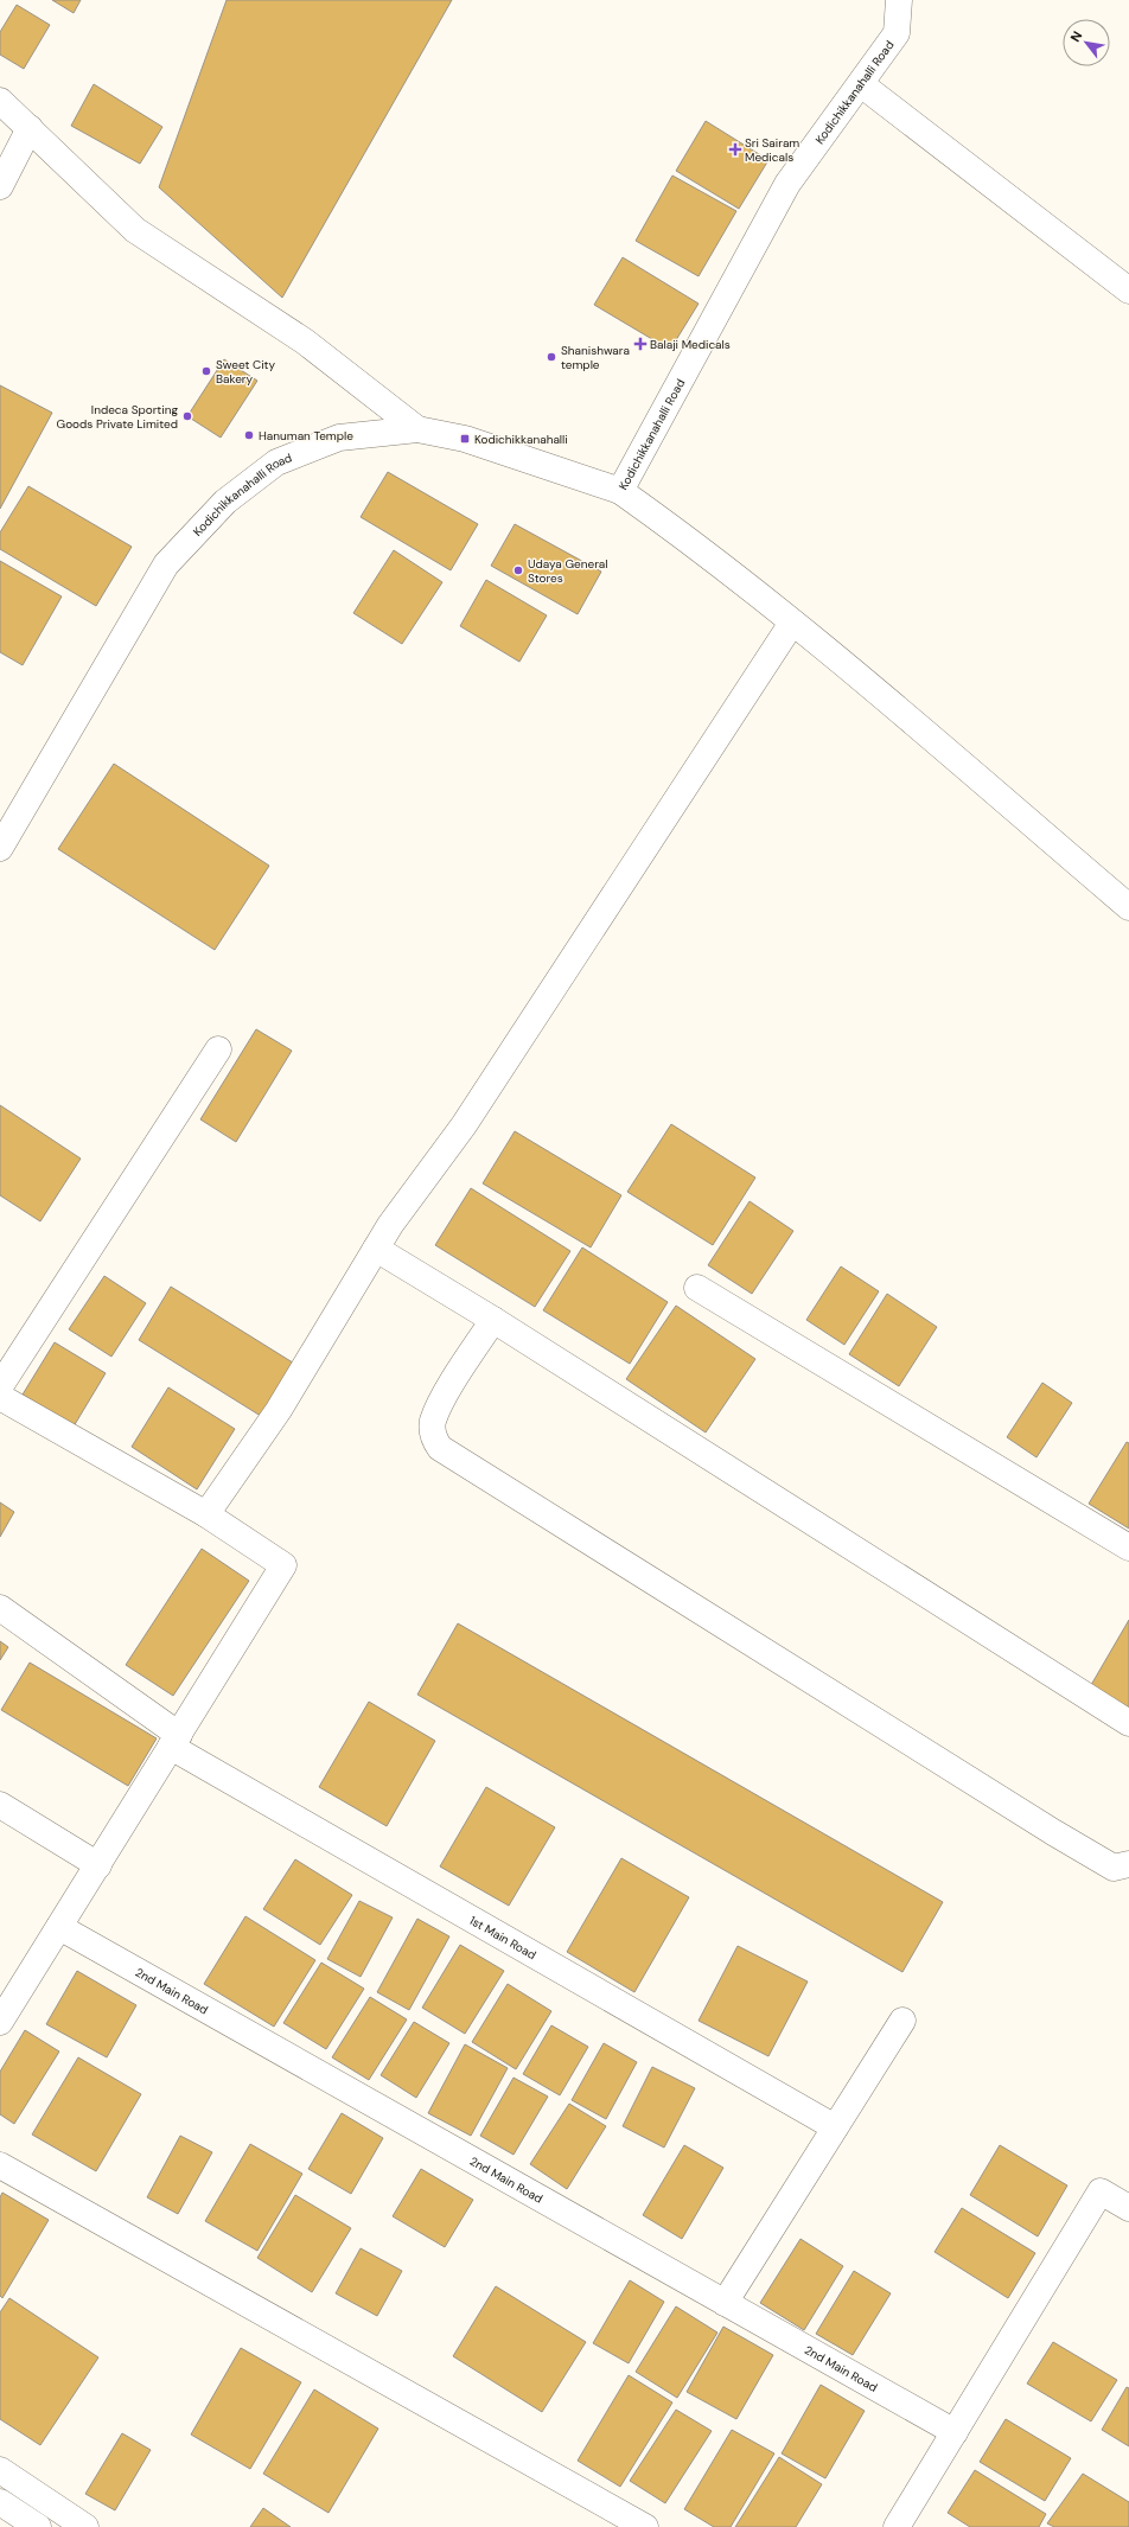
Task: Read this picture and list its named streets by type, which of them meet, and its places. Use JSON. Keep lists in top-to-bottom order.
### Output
{
  "streets": {
    "street": ["Kodichikkanahalli Road", "1st Main Road", "2nd Main Road"]
  },
  "places": {
    "health": ["Sri Sairam Medicals", "Balaji Medicals"],
    "other": [
      "Shanishwara temple",
      "Sweet City Bakery",
      "Indeca Sporting Goods Private Limited",
      "Hanuman Temple",
      "Udaya General Stores"
    ],
    "transit": ["Kodichikkanahalli"]
  },
  "north": "top left"
}
